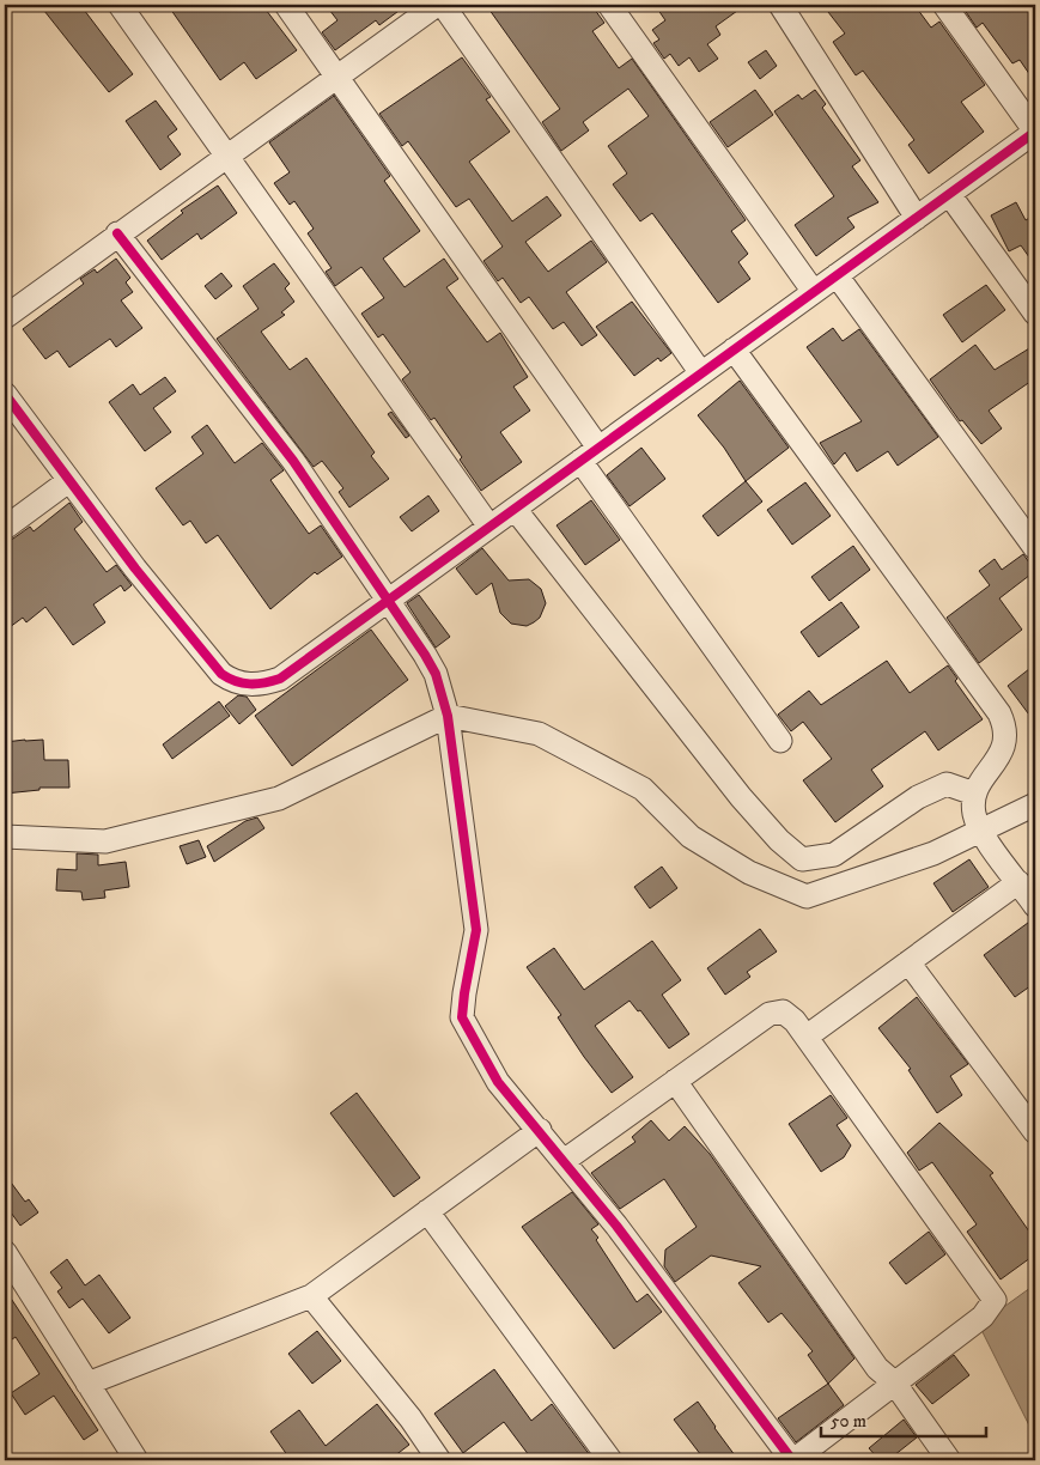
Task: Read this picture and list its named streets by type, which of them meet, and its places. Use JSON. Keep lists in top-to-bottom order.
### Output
{
  "scale_bar": "50 m"
}
